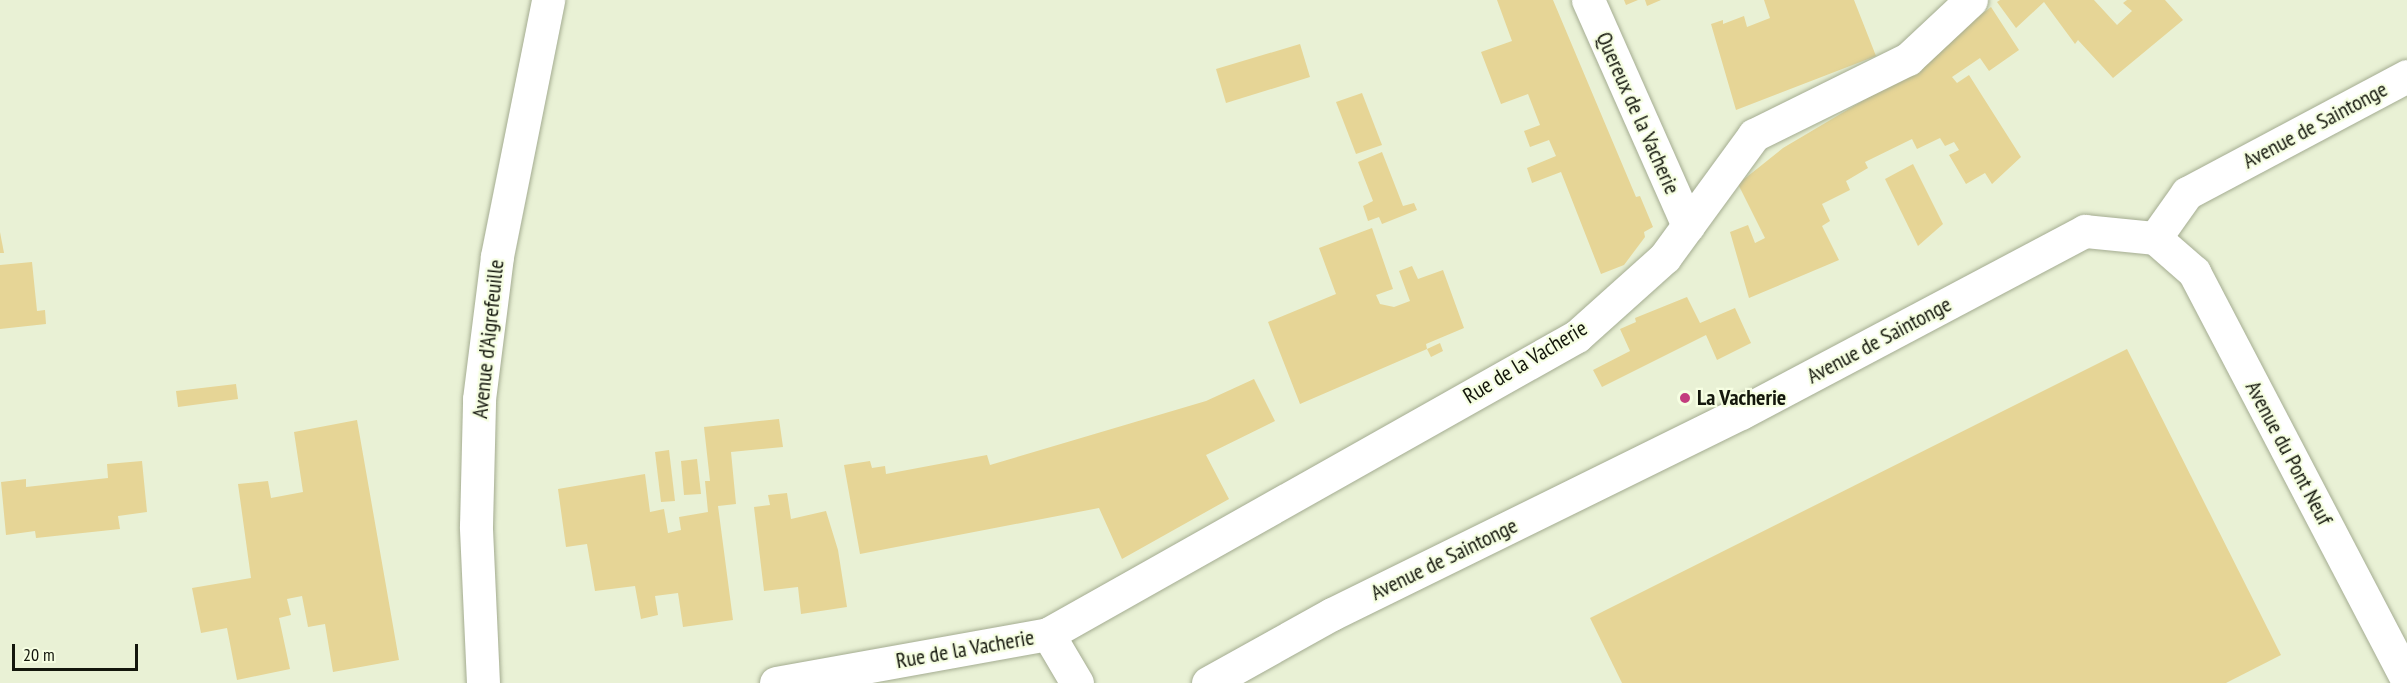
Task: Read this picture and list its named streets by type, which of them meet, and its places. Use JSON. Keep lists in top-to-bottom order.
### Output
{
  "streets": {
    "street": [
      "Quereux de la Vacherie",
      "Avenue de Saintonge",
      "Avenue d'Aigrefeuille",
      "Rue de la Vacherie",
      "Avenue du Pont Neuf"
    ]
  },
  "crossings": [
    ["Quereux de la Vacherie", "Rue de la Vacherie"],
    ["Avenue de Saintonge", "Avenue du Pont Neuf"]
  ],
  "places": ["La Vacherie"],
  "scale_bar": "20 m"
}
